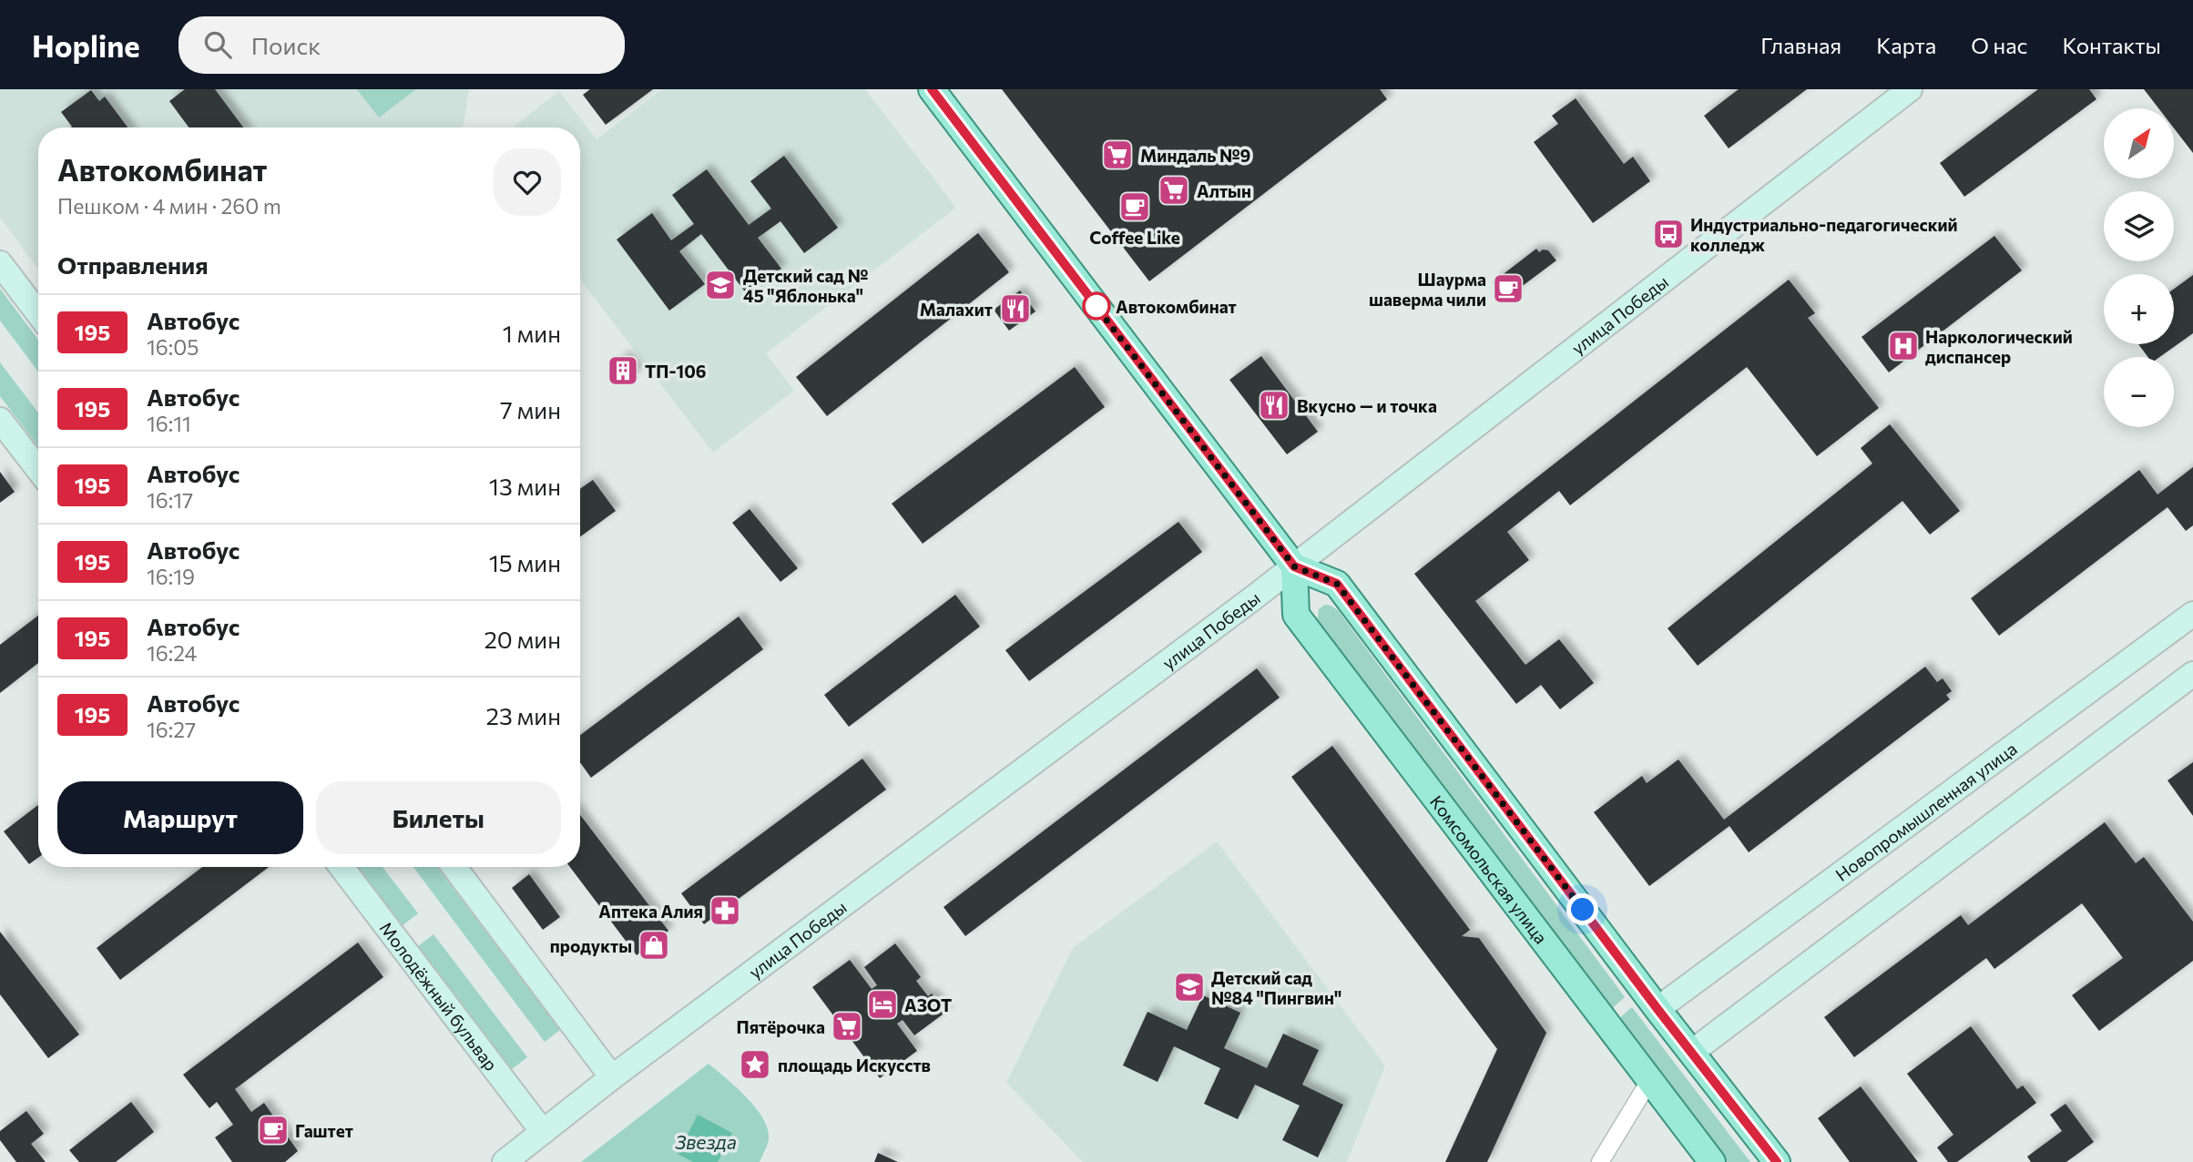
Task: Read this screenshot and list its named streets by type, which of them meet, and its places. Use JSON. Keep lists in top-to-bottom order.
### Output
{
  "streets": {
    "main road": [
      "улица Победы",
      "Новопромышленная улица",
      "Комсомольская улица",
      "Молодёжный бульвар"
    ]
  },
  "crossings": [
    ["улица Победы", "Комсомольская улица"],
    ["улица Победы", "Молодёжный бульвар"]
  ],
  "water": ["Звезда"],
  "places": {
    "supermarket": ["Миндаль №9", "Алтын", "Пятёрочка"],
    "cafe": ["Coffee Like", "Шаурма шаверма чили", "Гаштет"],
    "bus stop": ["Индустриально-педагогический колледж"],
    "school or university": ["Детский сад № 45 \"Яблонька\"", "Детский сад №84 \"Пингвин\""],
    "other": ["Автокомбинат"],
    "restaurant": ["Малахит", "Вкусно — и точка"],
    "hospital": ["Наркологический диспансер"],
    "building": ["ТП-106"],
    "pharmacy": ["Аптека Алия"],
    "shop": ["продукты"],
    "hotel": ["АЗОТ"],
    "place": ["площадь Искусств"]
  },
  "lines": ["bus line 195"],
  "north": "top right",
  "page": {
    "header": "Hopline",
    "search": "Поиск",
    "nav": [
      "Главная",
      "Карта",
      "О нас",
      "Контакты"
    ],
    "map_buttons": ["+", "−"],
    "heading": [
      ["Автокомбинат", "Пешком · 4 мин · 260 m"],
      "Отправления"
    ],
    "list": [
      {
        "mark": "195",
        "name": "Автобус",
        "note": "16:05",
        "value": "1 мин"
      },
      {
        "mark": "195",
        "name": "Автобус",
        "note": "16:11",
        "value": "7 мин"
      },
      {
        "mark": "195",
        "name": "Автобус",
        "note": "16:17",
        "value": "13 мин"
      },
      {
        "mark": "195",
        "name": "Автобус",
        "note": "16:19",
        "value": "15 мин"
      },
      {
        "mark": "195",
        "name": "Автобус",
        "note": "16:24",
        "value": "20 мин"
      },
      {
        "mark": "195",
        "name": "Автобус",
        "note": "16:27",
        "value": "23 мин"
      }
    ],
    "buttons": ["Маршрут", "Билеты"]
  }
}
